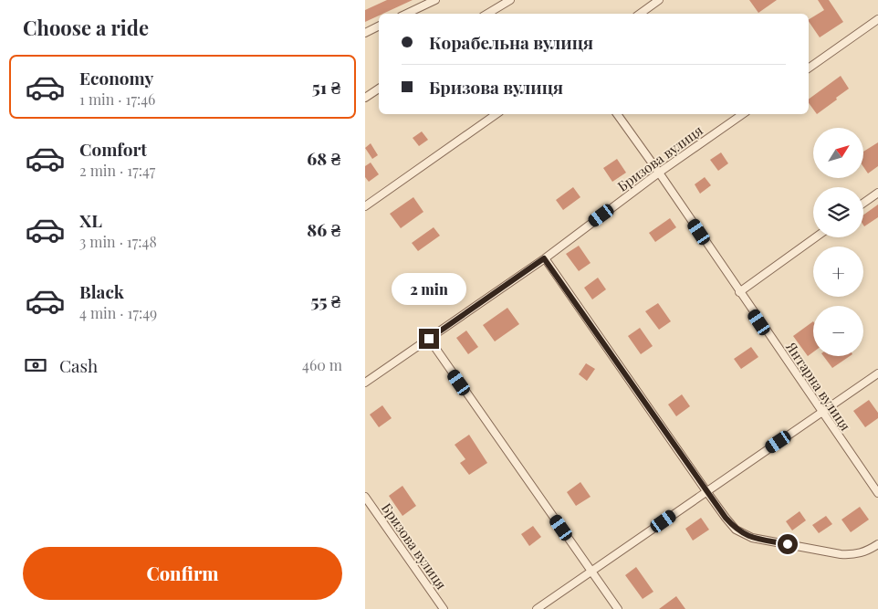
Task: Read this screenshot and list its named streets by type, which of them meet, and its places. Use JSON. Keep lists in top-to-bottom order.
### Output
{
  "streets": {
    "street": ["Бризова вулиця", "Янтарна вулиця"]
  },
  "crossings": [
    ["Бризова вулиця", "Янтарна вулиця"]
  ],
  "north": "top right",
  "page": {
    "heading": "Choose a ride",
    "banner": ["Корабельна вулиця", "Бризова вулиця"],
    "list": [
      {
        "name": "Economy",
        "note": "1 min · 17:46",
        "value": "51 ₴"
      },
      {
        "name": "Comfort",
        "note": "2 min · 17:47",
        "value": "68 ₴"
      },
      {
        "name": "XL",
        "note": "3 min · 17:48",
        "value": "86 ₴"
      },
      {
        "name": "Black",
        "note": "4 min · 17:49",
        "value": "55 ₴"
      }
    ],
    "map_buttons": ["+", "−"],
    "bubble": "2 min",
    "pay": ["Cash", "460 m"],
    "buttons": "Confirm"
  }
}
